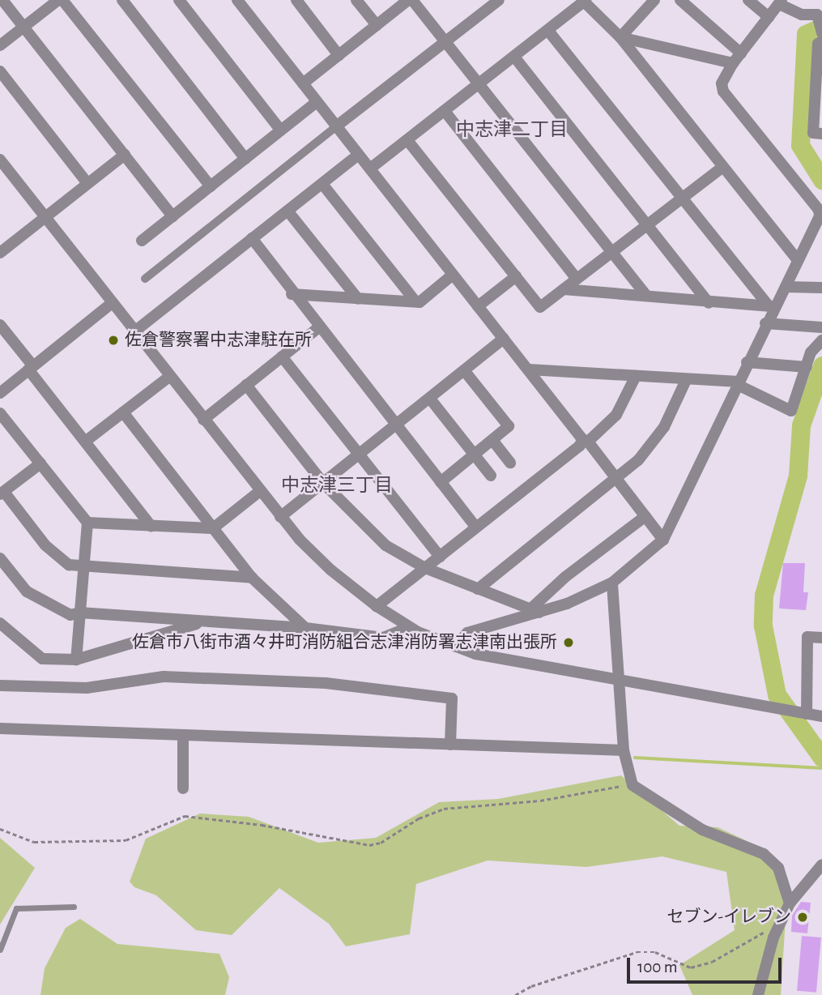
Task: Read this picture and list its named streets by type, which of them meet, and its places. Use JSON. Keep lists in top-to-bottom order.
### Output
{
  "districts": ["中志津二丁目", "中志津三丁目"],
  "places": ["佐倉警察署中志津駐在所", "佐倉市八街市酒々井町消防組合志津消防署志津南出張所", "セブン-イレブン"],
  "scale_bar": "100 m"
}
